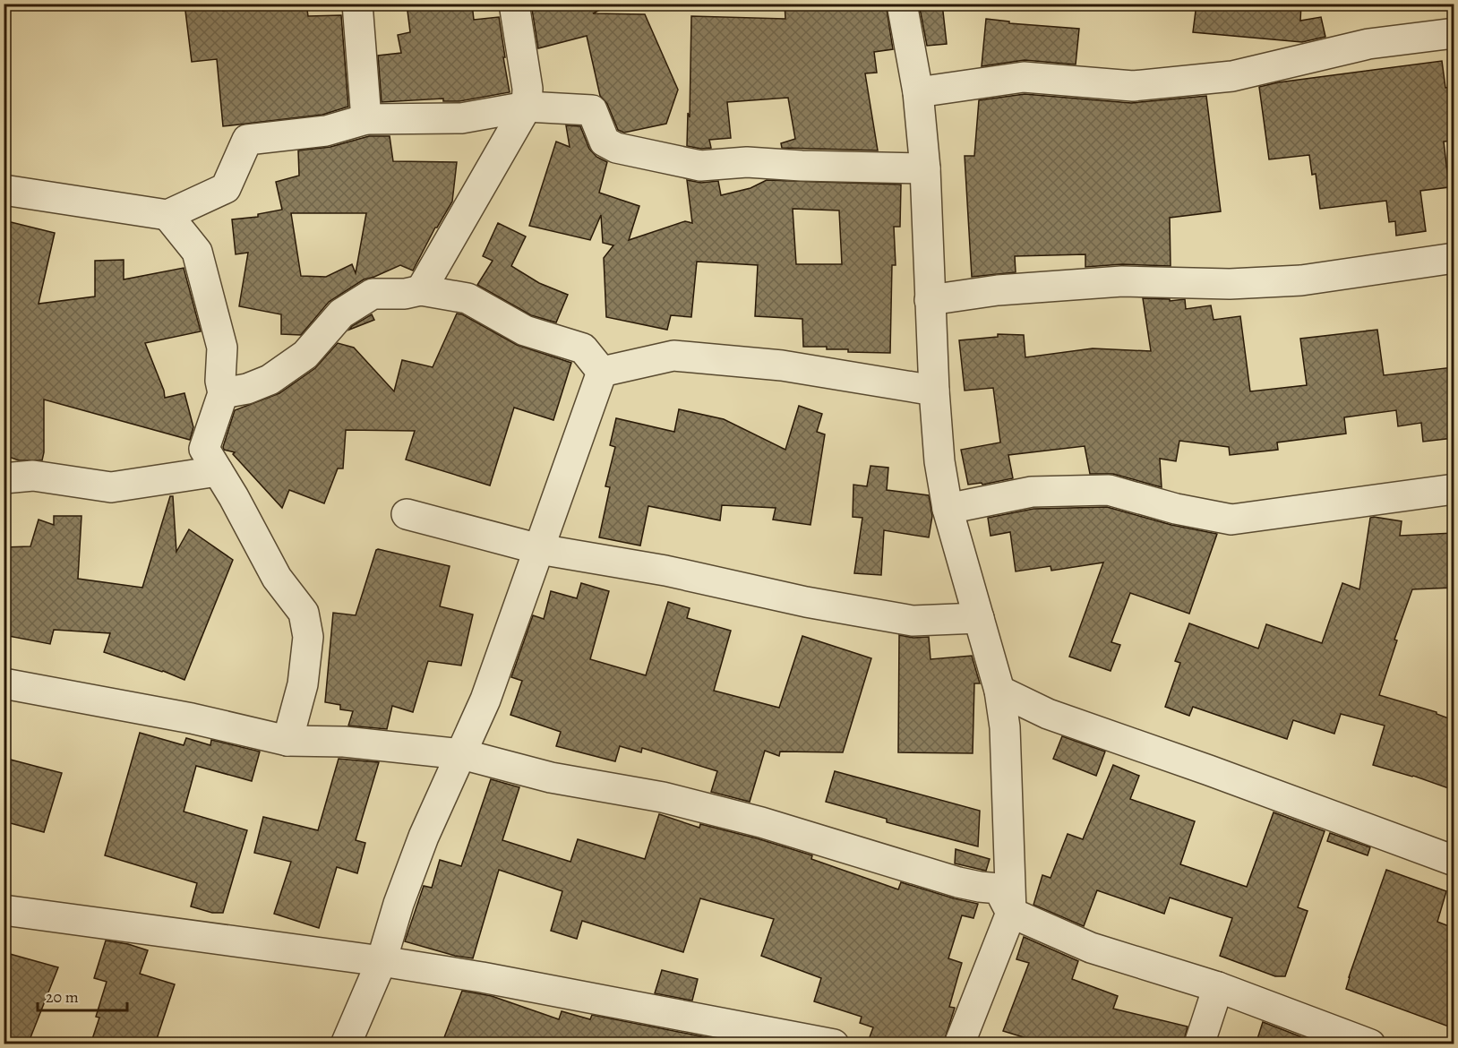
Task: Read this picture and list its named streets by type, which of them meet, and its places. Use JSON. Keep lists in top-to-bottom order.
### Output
{
  "scale_bar": "20 m"
}
